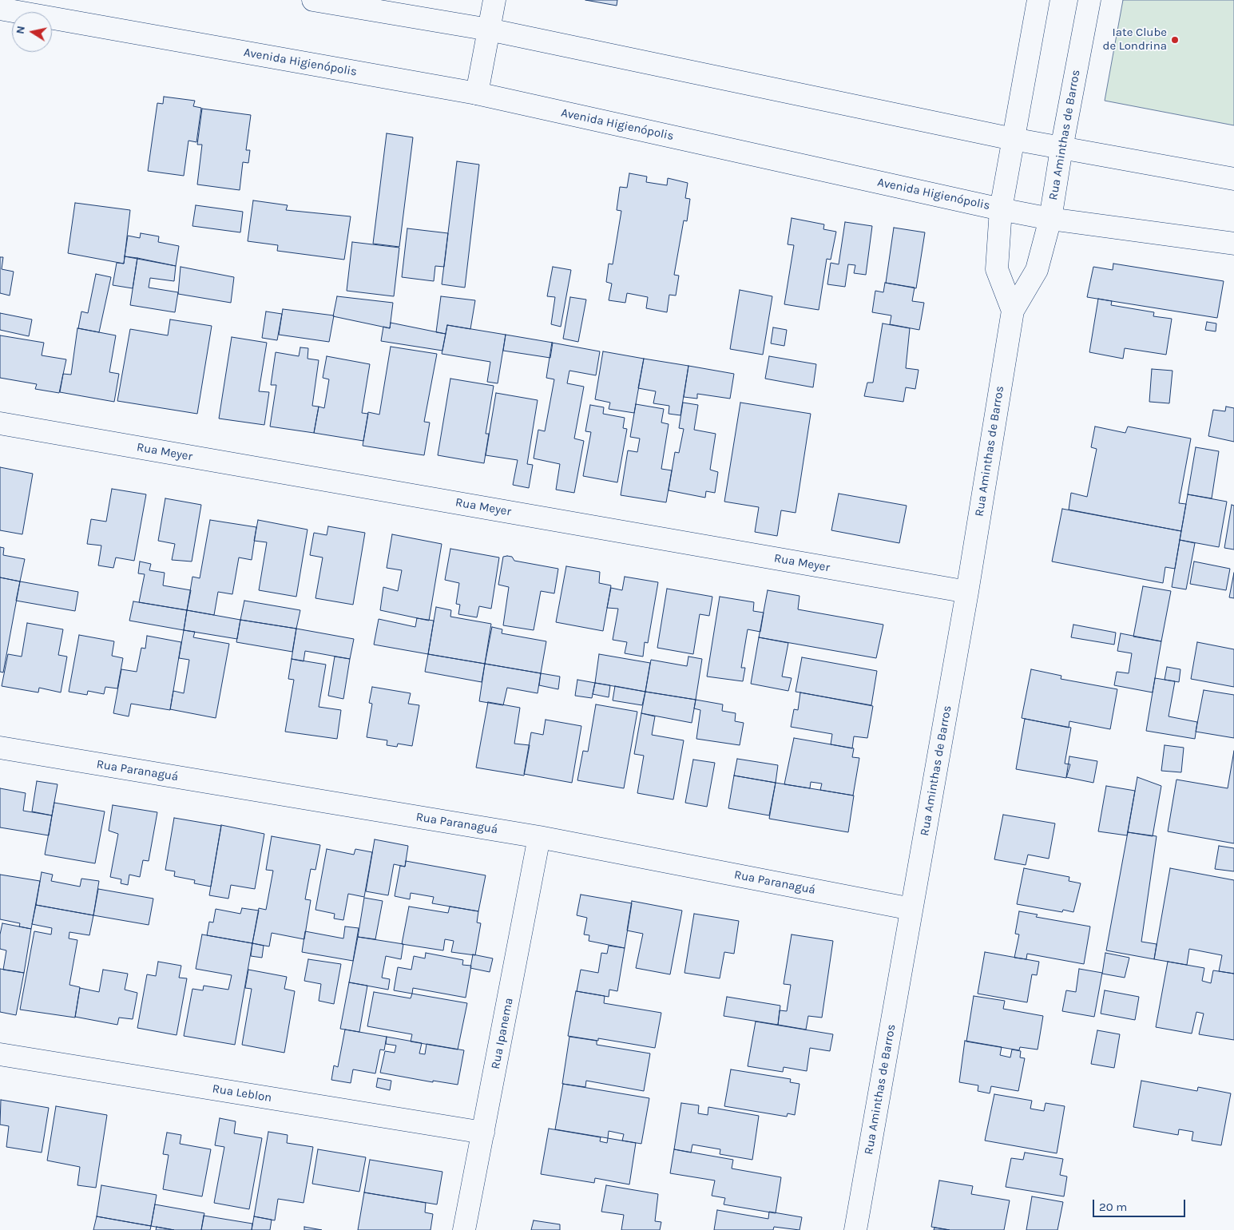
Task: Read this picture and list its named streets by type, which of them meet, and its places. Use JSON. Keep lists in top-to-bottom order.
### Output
{
  "streets": {
    "street": [
      "Avenida Higienópolis",
      "Rua Aminthas de Barros",
      "Rua Meyer",
      "Rua Paranaguá",
      "Rua Ipanema",
      "Rua Leblon"
    ]
  },
  "crossings": [
    ["Avenida Higienópolis", "Rua Aminthas de Barros"],
    ["Rua Aminthas de Barros", "Rua Meyer"],
    ["Rua Aminthas de Barros", "Rua Paranaguá"],
    ["Rua Paranaguá", "Rua Ipanema"],
    ["Rua Ipanema", "Rua Leblon"]
  ],
  "places": ["Iate Clube de Londrina"],
  "scale_bar": "20 m",
  "north": "left"
}
